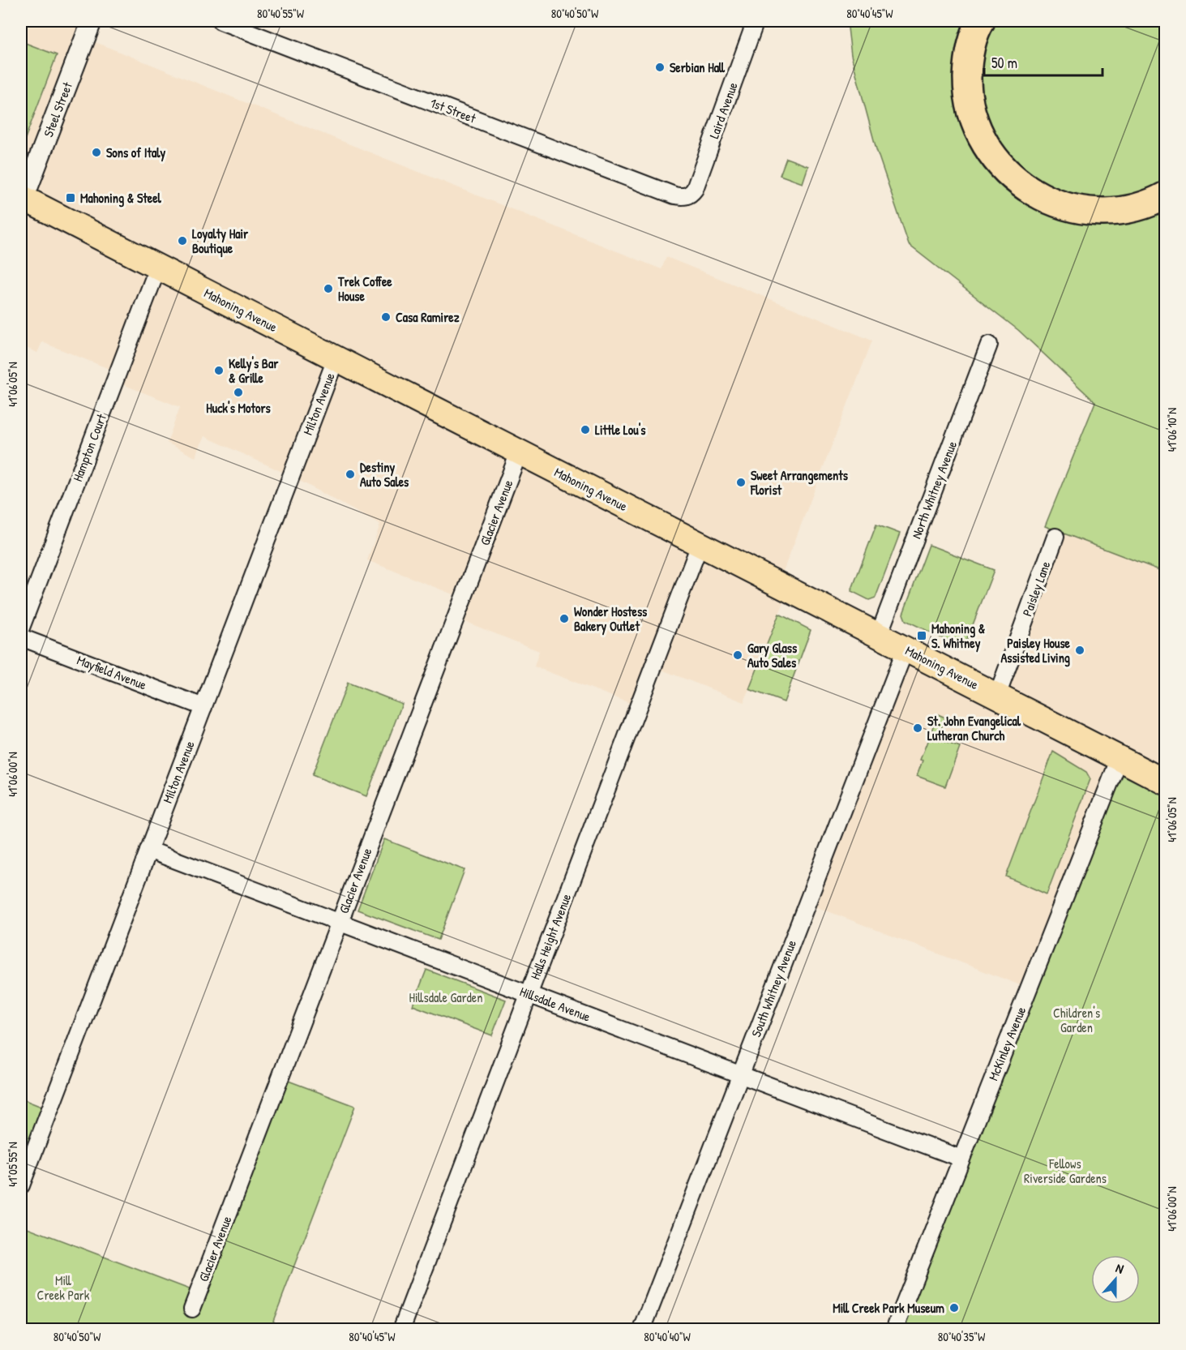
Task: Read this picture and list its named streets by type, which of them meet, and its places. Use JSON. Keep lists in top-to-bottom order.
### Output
{
  "streets": {
    "main road": ["Mahoning Avenue"],
    "street": [
      "Steel Street",
      "1st Street",
      "Laird Avenue",
      "Milton Avenue",
      "Hampton Court",
      "North Whitney Avenue",
      "Glacier Avenue",
      "Paisley Lane",
      "Mayfield Avenue",
      "Halls Height Avenue",
      "South Whitney Avenue",
      "Hillsdale Avenue",
      "McKinley Avenue"
    ]
  },
  "crossings": [
    ["Steel Street", "Mahoning Avenue"],
    ["1st Street", "Laird Avenue"],
    ["Mahoning Avenue", "Milton Avenue"],
    ["Mahoning Avenue", "Hampton Court"],
    ["Mahoning Avenue", "North Whitney Avenue"],
    ["Mahoning Avenue", "Glacier Avenue"],
    ["Mahoning Avenue", "Paisley Lane"],
    ["Mahoning Avenue", "Halls Height Avenue"],
    ["Mahoning Avenue", "South Whitney Avenue"],
    ["Mahoning Avenue", "McKinley Avenue"],
    ["Milton Avenue", "Mayfield Avenue"],
    ["Milton Avenue", "Hillsdale Avenue"],
    ["Glacier Avenue", "Hillsdale Avenue"],
    ["Halls Height Avenue", "Hillsdale Avenue"],
    ["South Whitney Avenue", "Hillsdale Avenue"],
    ["Hillsdale Avenue", "McKinley Avenue"]
  ],
  "parks": [
    "Hillsdale Garden",
    "Children's Garden",
    "Fellows Riverside Gardens",
    "Mill Creek Park"
  ],
  "places": {
    "other": [
      "Serbian Hall",
      "Sons of Italy",
      "Loyalty Hair Boutique",
      "Trek Coffee House",
      "Casa Ramirez",
      "Kelly's Bar & Grille",
      "Huck's Motors",
      "Little Lou's",
      "Destiny Auto Sales",
      "Sweet Arrangements Florist",
      "Wonder Hostess Bakery Outlet",
      "Paisley House Assisted Living",
      "Gary Glass Auto Sales",
      "St. John Evangelical Lutheran Church",
      "Mill Creek Park Museum"
    ],
    "transit": ["Mahoning & Steel", "Mahoning & S. Whitney"]
  },
  "scale_bar": "50 m",
  "north": "top",
  "coordinates": [
    "80°40'55\"W",
    "80°40'50\"W",
    "80°40'45\"W",
    "41°06'05\"N",
    "41°06'10\"N",
    "41°06'00\"N",
    "41°05'55\"N",
    "80°40'40\"W",
    "80°40'35\"W"
  ]
}
